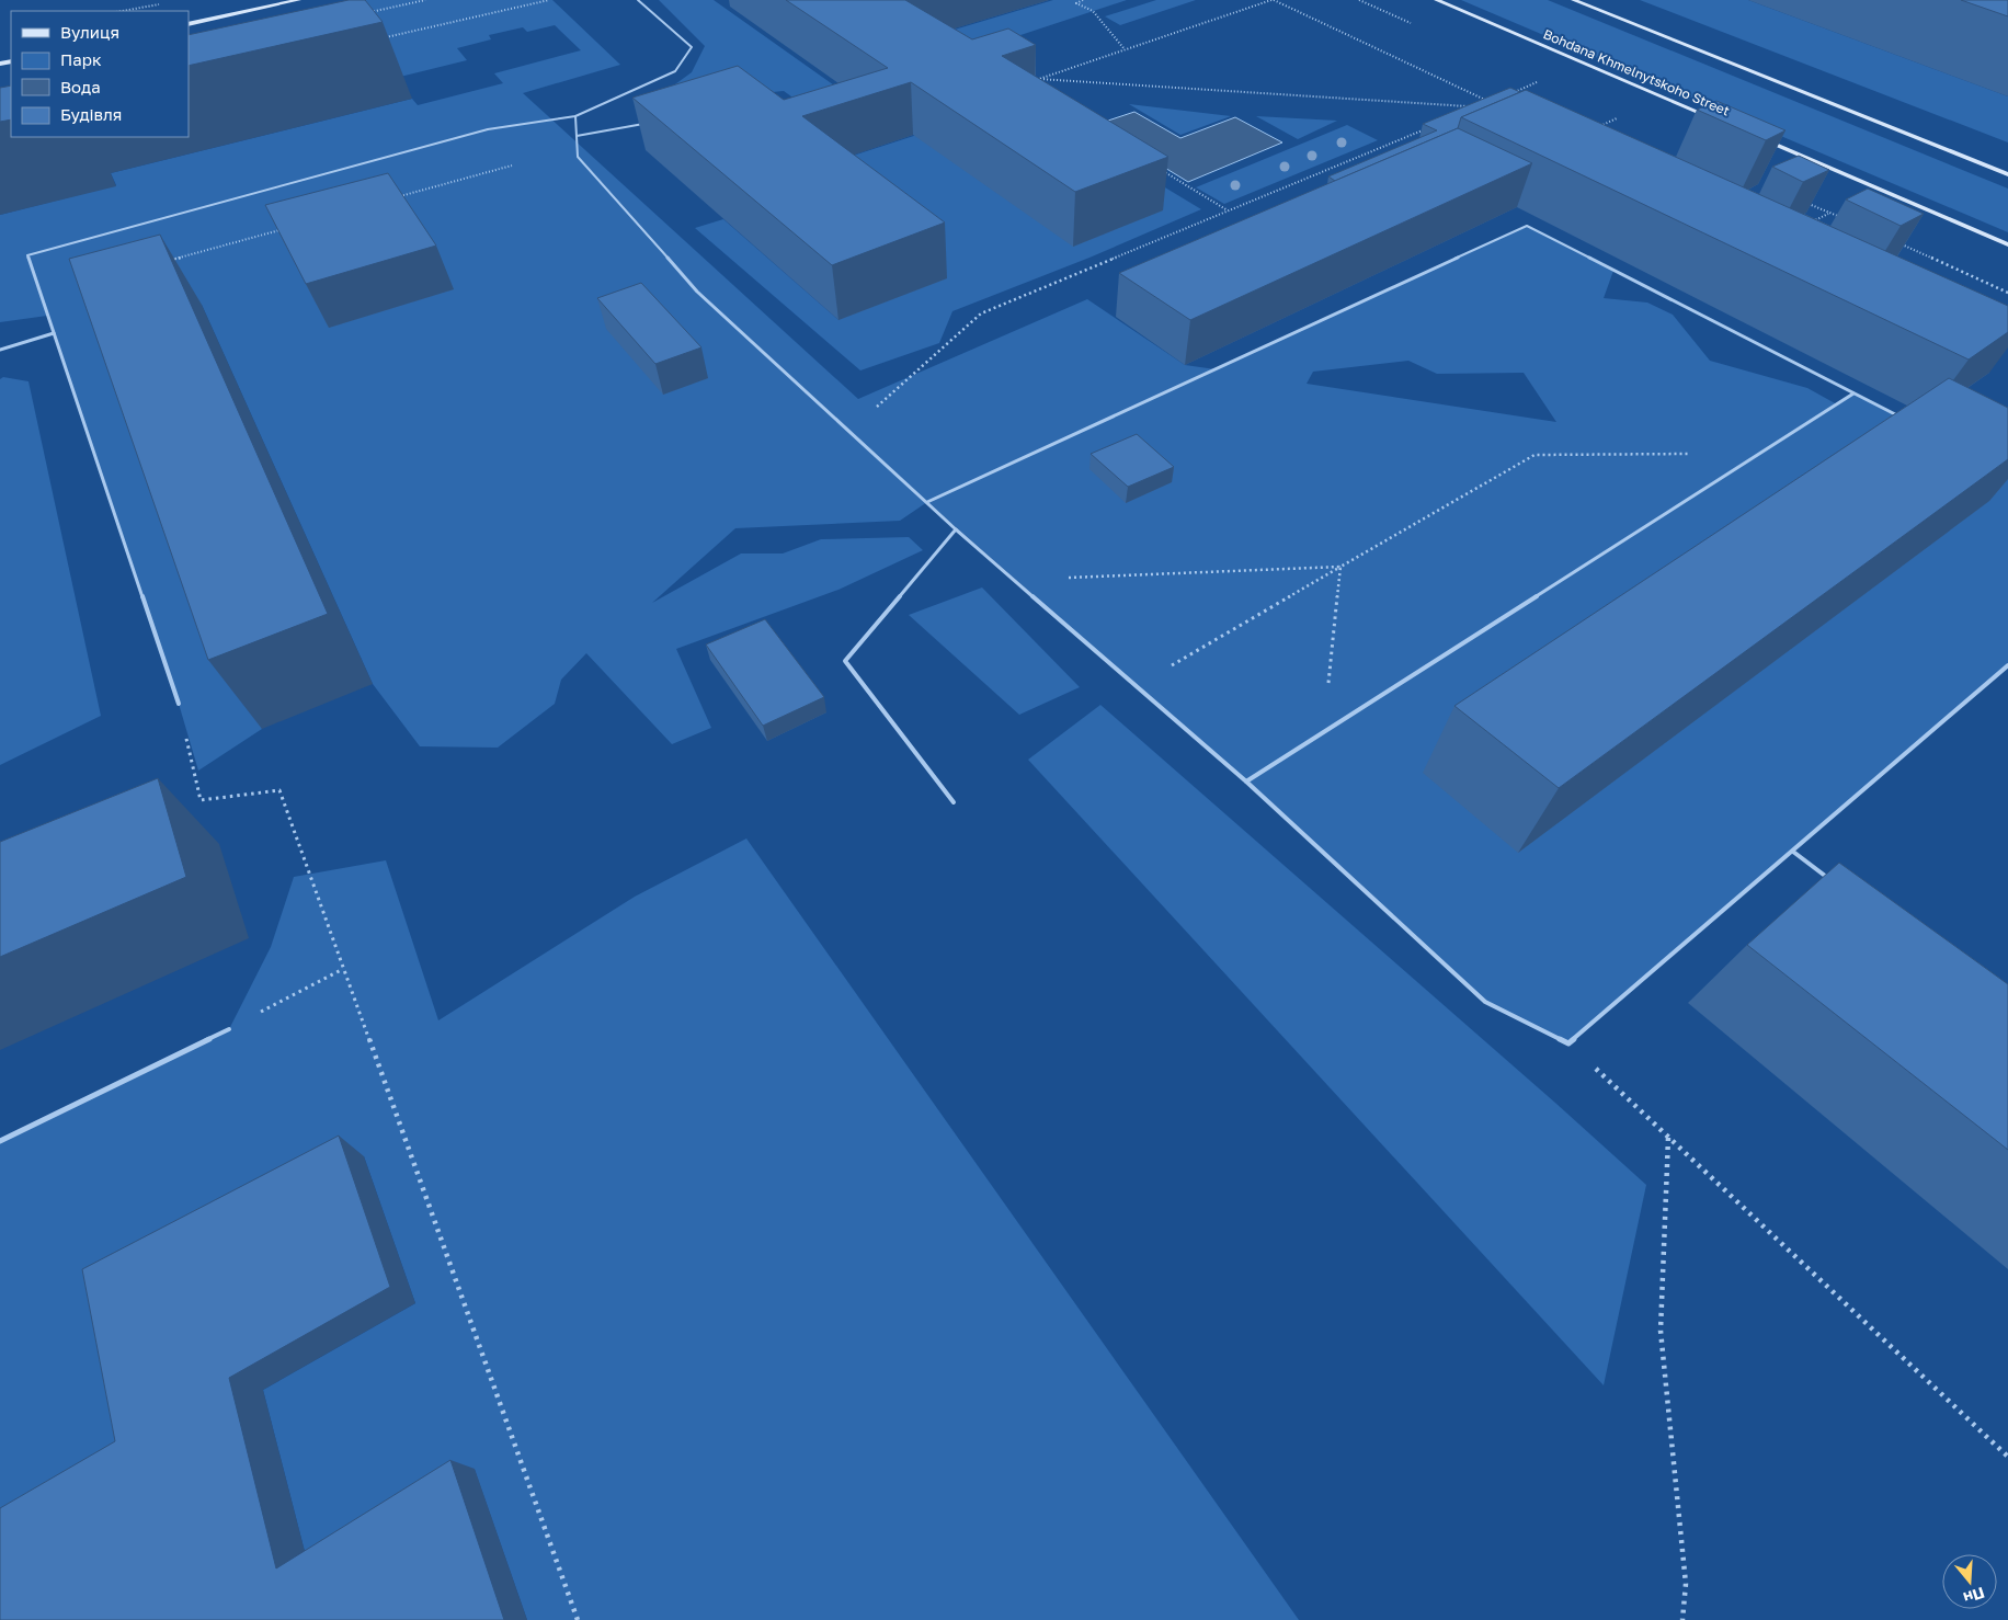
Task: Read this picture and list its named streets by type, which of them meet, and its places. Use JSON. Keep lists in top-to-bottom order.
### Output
{
  "streets": {
    "street": ["Bohdana Khmelnytskoho Street"]
  },
  "legend": [
    "Вулиця",
    "Парк",
    "Вода",
    "Будівля"
  ],
  "north": "bottom"
}
